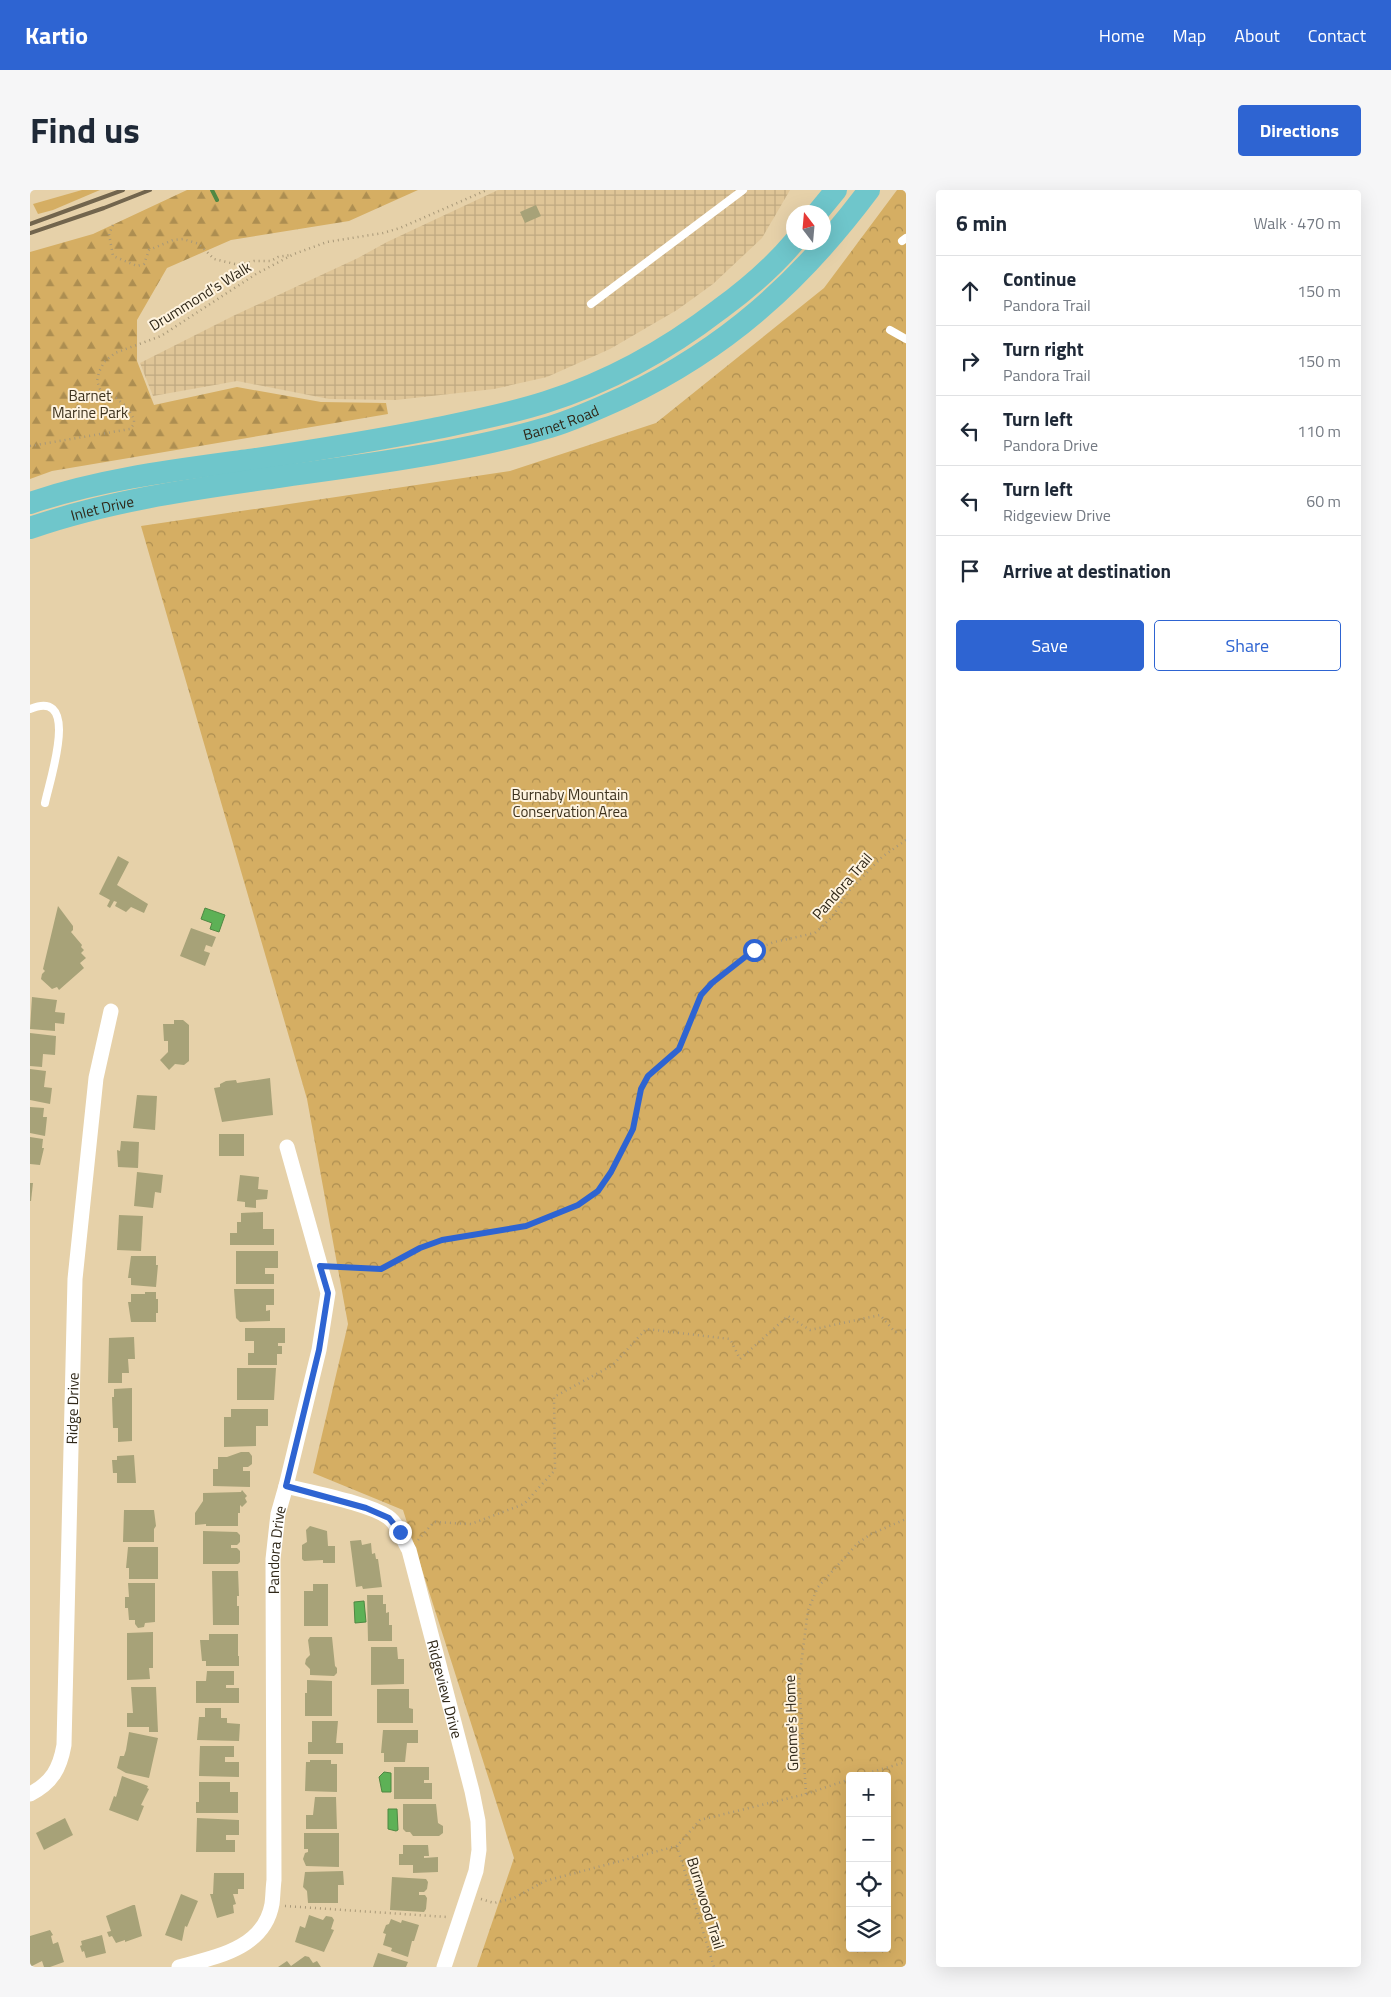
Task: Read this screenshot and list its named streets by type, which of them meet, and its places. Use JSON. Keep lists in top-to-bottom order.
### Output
{
  "streets": {
    "main road": ["Barnet Road", "Inlet Drive"],
    "street": ["Ridge Drive", "Pandora Drive", "Ridgeview Drive"],
    "path": [
      "Drummond's Walk",
      "Pandora Trail",
      "Gnome's Home",
      "Burnwood Trail"
    ]
  },
  "crossings": [
    ["Barnet Road", "Inlet Drive"],
    ["Pandora Trail", "Pandora Drive"],
    ["Pandora Drive", "Ridgeview Drive"]
  ],
  "parks": ["Barnet Marine Park", "Burnaby Mountain Conservation Area"],
  "north": "top",
  "page": {
    "header": "Kartio",
    "nav": [
      "Home",
      "Map",
      "About",
      "Contact"
    ],
    "title": "Find us",
    "buttons": [
      "Directions",
      ["Save", "Share"]
    ],
    "heading": ["6 min", "Walk · 470 m"],
    "list": [
      ["Continue", "Pandora Trail", "150 m"],
      ["Turn right", "Pandora Trail", "150 m"],
      ["Turn left", "Pandora Drive", "110 m"],
      ["Turn left", "Ridgeview Drive", "60 m"],
      "Arrive at destination"
    ],
    "map_buttons": ["+", "−"]
  }
}
